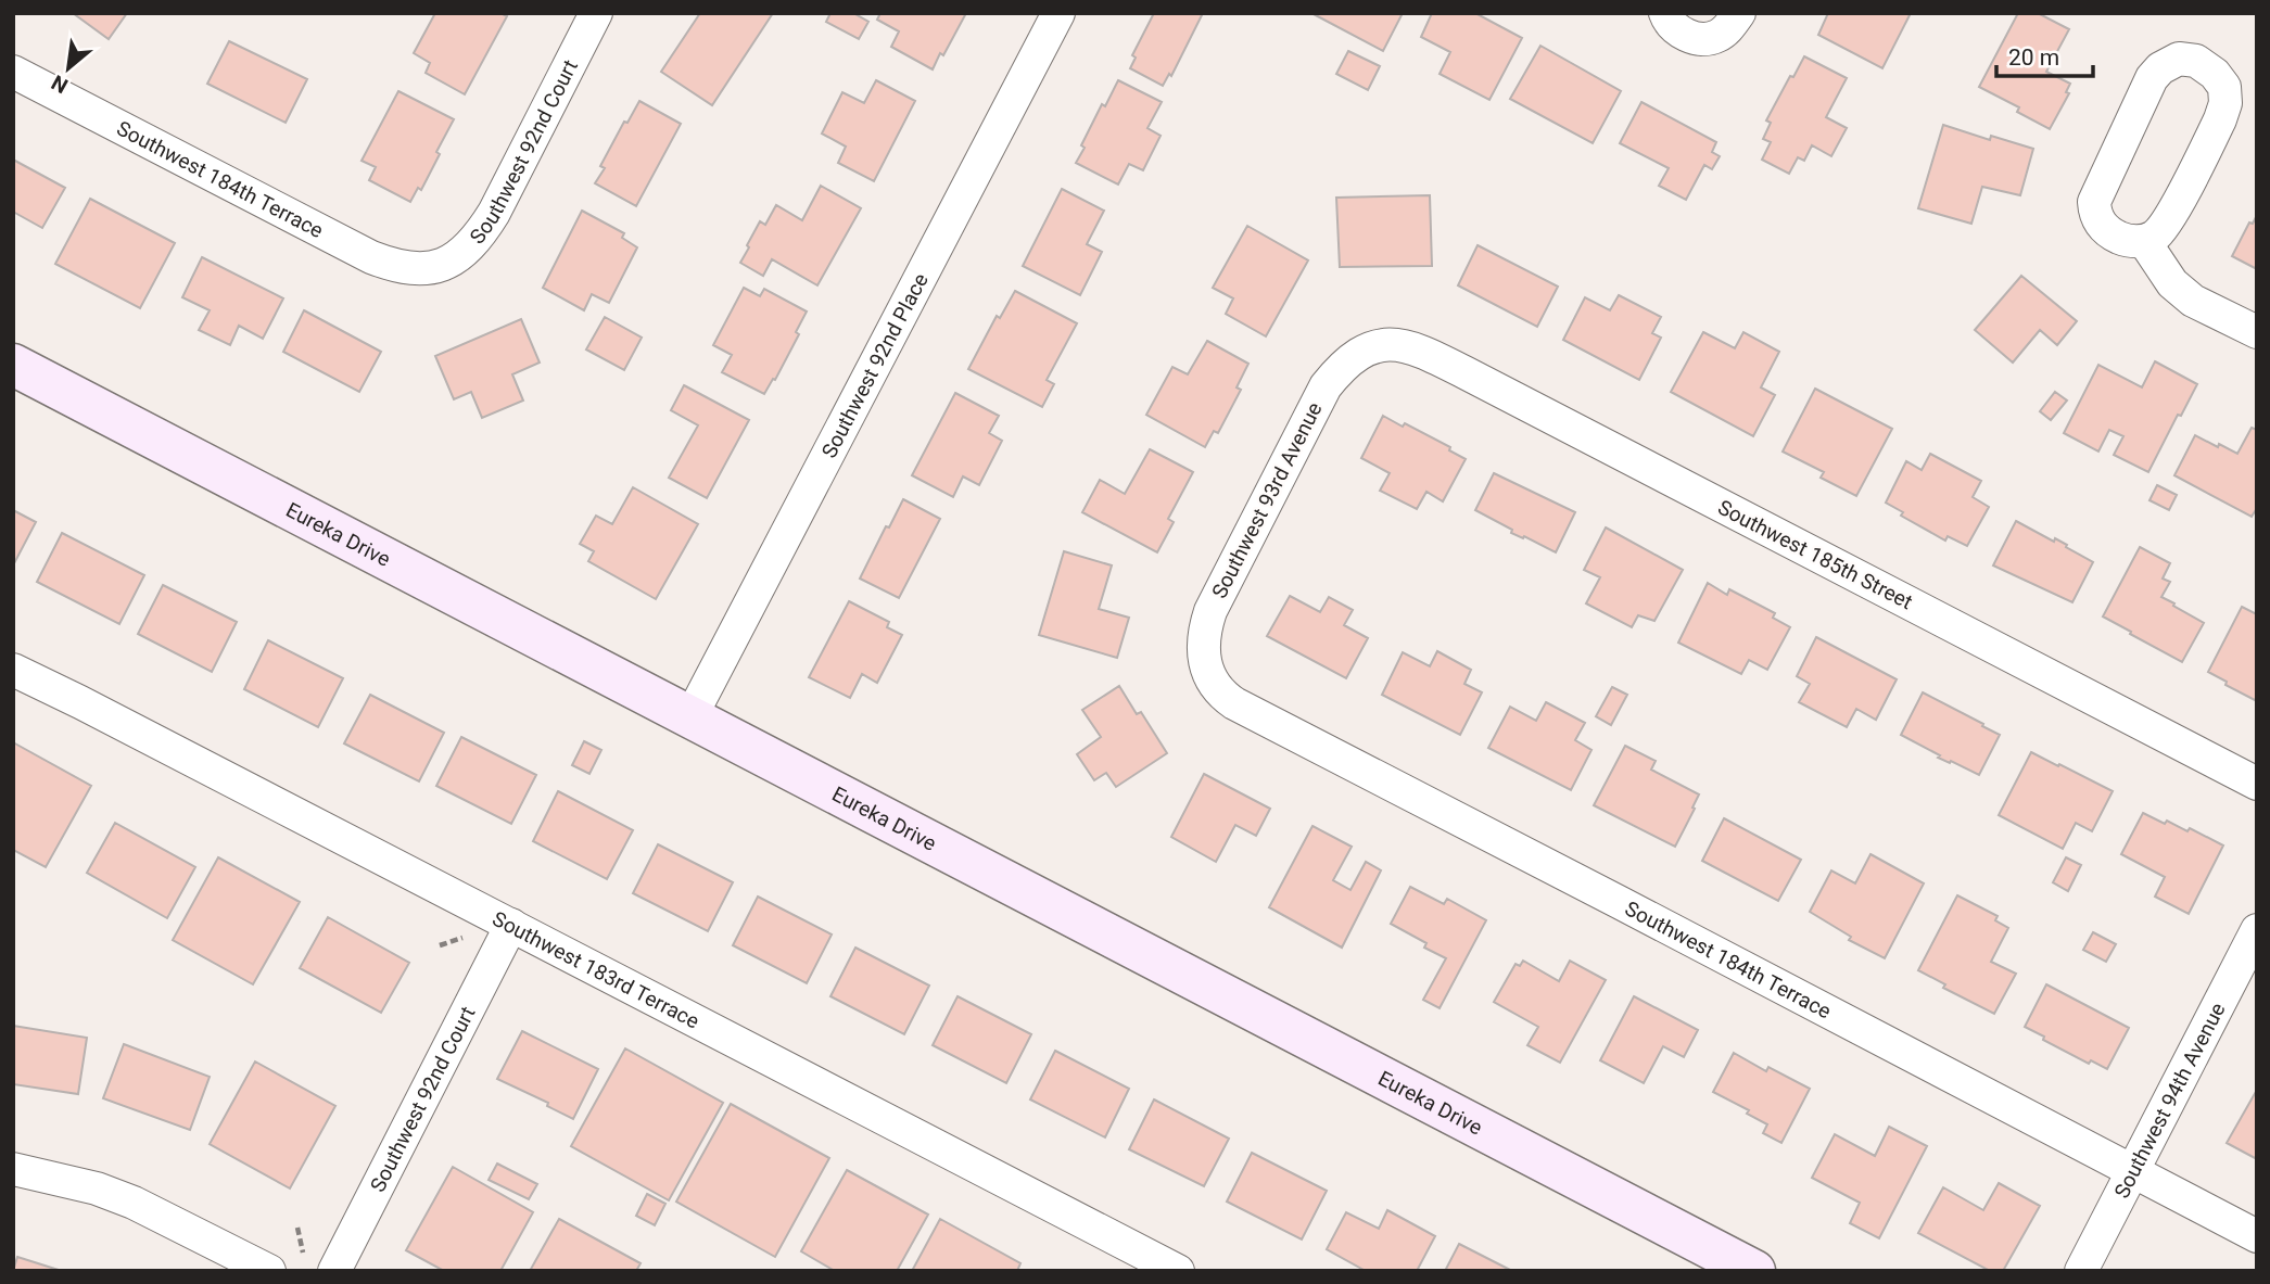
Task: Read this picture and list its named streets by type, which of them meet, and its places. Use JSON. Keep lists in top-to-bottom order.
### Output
{
  "streets": {
    "main road": ["Eureka Drive"],
    "street": [
      "Southwest 92nd Court",
      "Southwest 184th Terrace",
      "Southwest 92nd Place",
      "Southwest 93rd Avenue",
      "Southwest 185th Street",
      "Southwest 183rd Terrace",
      "Southwest 94th Avenue"
    ]
  },
  "crossings": [
    ["Southwest 92nd Court", "Southwest 184th Terrace"],
    ["Southwest 92nd Court", "Southwest 183rd Terrace"],
    ["Southwest 184th Terrace", "Southwest 93rd Avenue"],
    ["Southwest 184th Terrace", "Southwest 94th Avenue"],
    ["Southwest 92nd Place", "Eureka Drive"],
    ["Southwest 93rd Avenue", "Southwest 185th Street"]
  ],
  "scale_bar": "20 m",
  "north": "bottom left"
}
